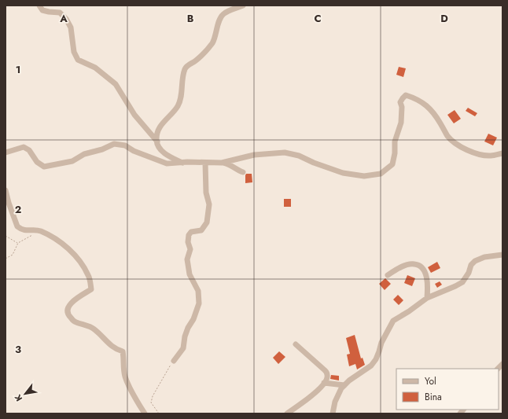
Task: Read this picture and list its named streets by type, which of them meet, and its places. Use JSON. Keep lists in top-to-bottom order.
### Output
{
  "legend": ["Yol", "Bina"],
  "north": "bottom left",
  "grid": {
    "columns": [
      "A",
      "B",
      "C",
      "D"
    ],
    "rows": ["1", "2", "3"]
  }
}
